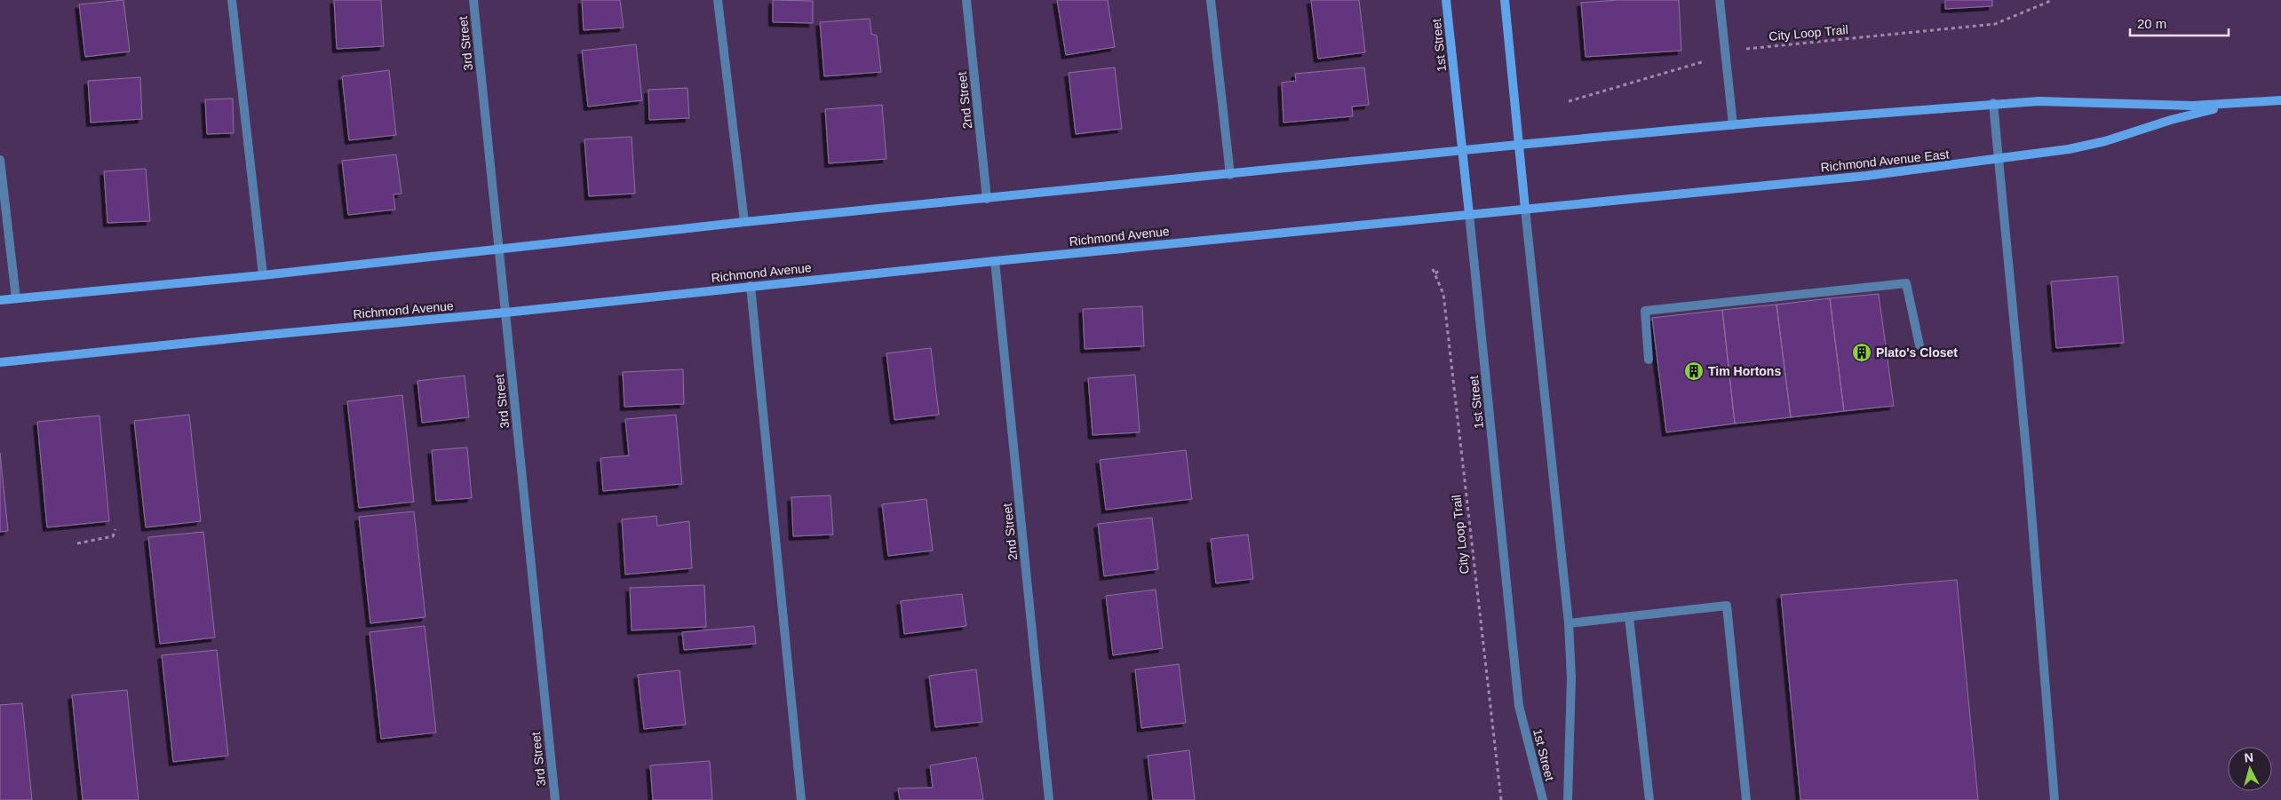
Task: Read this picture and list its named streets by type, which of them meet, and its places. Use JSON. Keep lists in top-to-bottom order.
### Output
{
  "streets": {
    "main road": ["1st Street", "Richmond Avenue East", "Richmond Avenue"],
    "street": ["3rd Street", "2nd Street"],
    "path": ["City Loop Trail"]
  },
  "crossings": [
    ["3rd Street", "Richmond Avenue"],
    ["1st Street", "Richmond Avenue East"],
    ["1st Street", "Richmond Avenue"],
    ["2nd Street", "Richmond Avenue"],
    ["Richmond Avenue East", "Richmond Avenue"]
  ],
  "places": {
    "building": ["Plato's Closet", "Tim Hortons"]
  },
  "scale_bar": "20 m",
  "north": "top"
}
